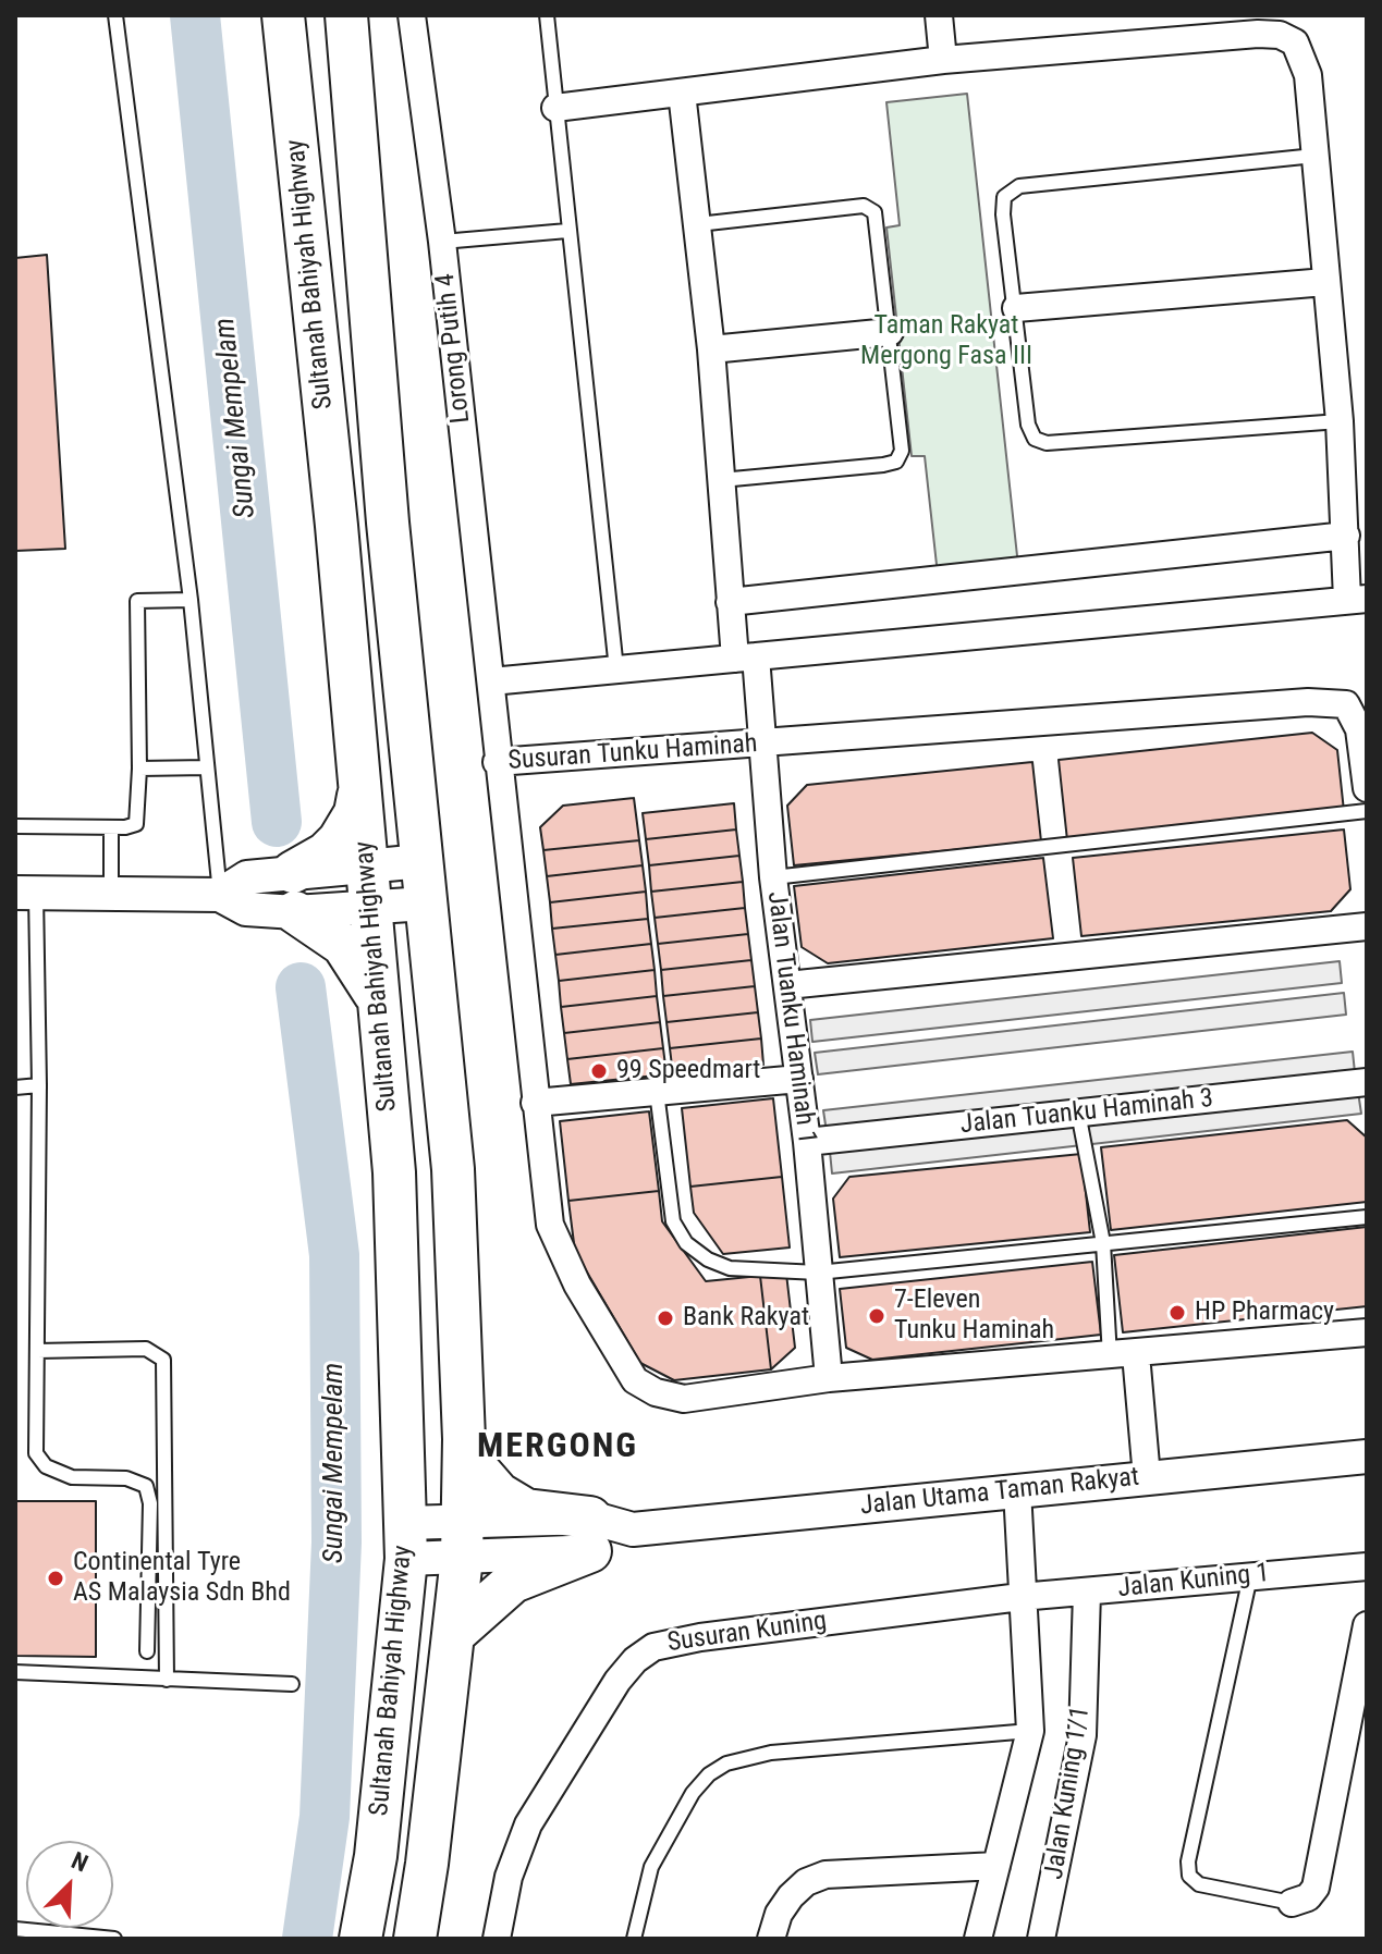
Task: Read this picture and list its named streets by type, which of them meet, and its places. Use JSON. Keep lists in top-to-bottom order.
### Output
{
  "streets": {
    "main road": ["Sultanah Bahiyah Highway"],
    "street": [
      "Lorong Putih 4",
      "Susuran Tunku Haminah",
      "Jalan Tuanku Haminah 1",
      "Jalan Tuanku Haminah 3",
      "Jalan Utama Taman Rakyat",
      "Jalan Kuning 1",
      "Susuran Kuning",
      "Jalan Kuning 1/1"
    ]
  },
  "crossings": [
    ["Sultanah Bahiyah Highway", "Jalan Utama Taman Rakyat"],
    ["Lorong Putih 4", "Susuran Tunku Haminah"],
    ["Susuran Tunku Haminah", "Jalan Tuanku Haminah 1"],
    ["Jalan Tuanku Haminah 1", "Jalan Tuanku Haminah 3"],
    ["Jalan Kuning 1", "Susuran Kuning"],
    ["Jalan Kuning 1", "Jalan Kuning 1/1"]
  ],
  "districts": ["MERGONG"],
  "water": ["Sungai Mempelam"],
  "parks": ["Taman Rakyat Mergong Fasa III"],
  "places": [
    "99 Speedmart",
    "HP Pharmacy",
    "7-Eleven Tunku Haminah",
    "Bank Rakyat",
    "Continental Tyre AS Malaysia Sdn Bhd"
  ],
  "north": "top right"
}
